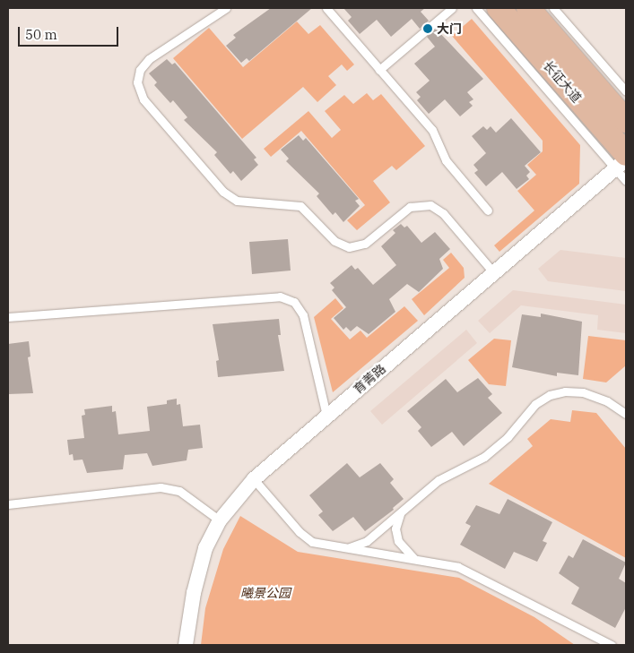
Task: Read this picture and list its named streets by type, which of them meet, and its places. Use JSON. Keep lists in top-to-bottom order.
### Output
{
  "streets": {
    "main road": ["长征大道"],
    "street": ["育菁路"]
  },
  "crossings": [
    ["长征大道", "育菁路"]
  ],
  "parks": ["曦景公园"],
  "places": ["大门"],
  "scale_bar": "50 m"
}
